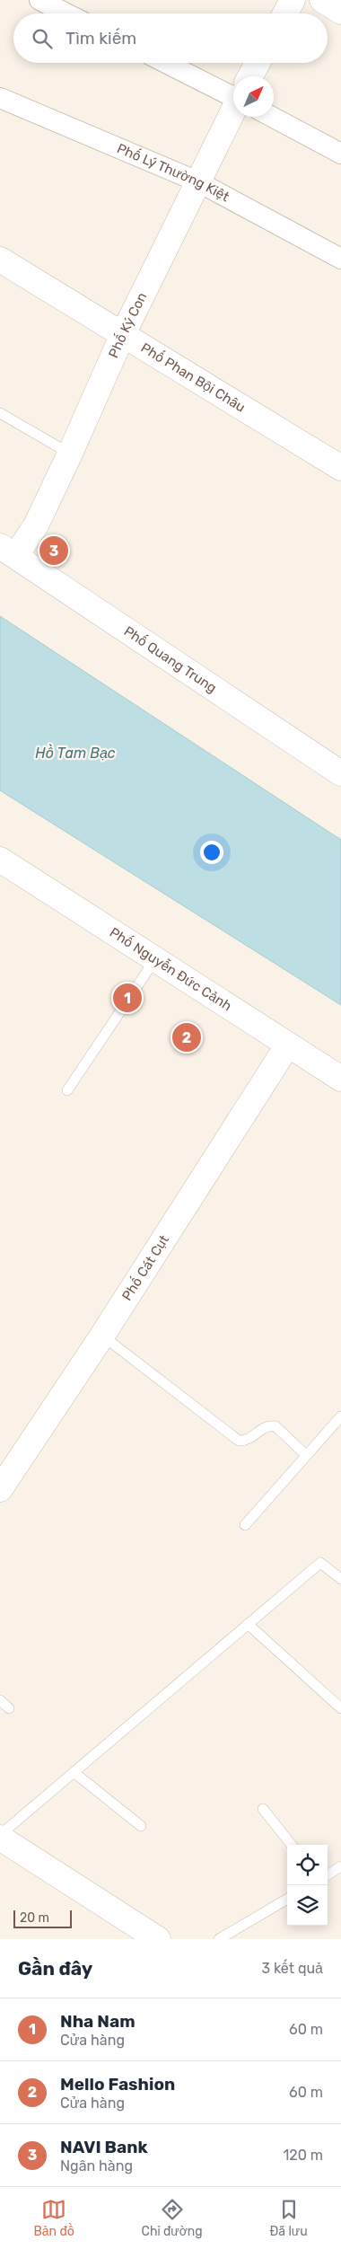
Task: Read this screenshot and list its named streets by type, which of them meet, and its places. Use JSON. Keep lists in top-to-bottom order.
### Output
{
  "streets": {
    "street": [
      "Phố Lý Thường Kiệt",
      "Phố Ký Con",
      "Phố Phan Bội Châu",
      "Phố Quang Trung",
      "Phố Nguyễn Đức Cảnh",
      "Phố Cát Cụt"
    ]
  },
  "crossings": [
    ["Phố Lý Thường Kiệt", "Phố Ký Con"],
    ["Phố Ký Con", "Phố Phan Bội Châu"],
    ["Phố Ký Con", "Phố Quang Trung"],
    ["Phố Nguyễn Đức Cảnh", "Phố Cát Cụt"]
  ],
  "water": ["Hồ Tam Bạc"],
  "scale_bar": "20 m",
  "north": "top right",
  "page": {
    "search": "Tìm kiếm",
    "pins": ["3", "1", "2"],
    "scale": "20 m",
    "heading": ["Gần đây", "3 kết quả"],
    "list": [
      {
        "mark": "1",
        "name": "Nha Nam",
        "note": "Cửa hàng",
        "value": "60 m"
      },
      {
        "mark": "2",
        "name": "Mello Fashion",
        "note": "Cửa hàng",
        "value": "60 m"
      },
      {
        "mark": "3",
        "name": "NAVI Bank",
        "note": "Ngân hàng",
        "value": "120 m"
      }
    ],
    "nav": ["Bản đồ", "Chỉ đường", "Đã lưu"]
  }
}
